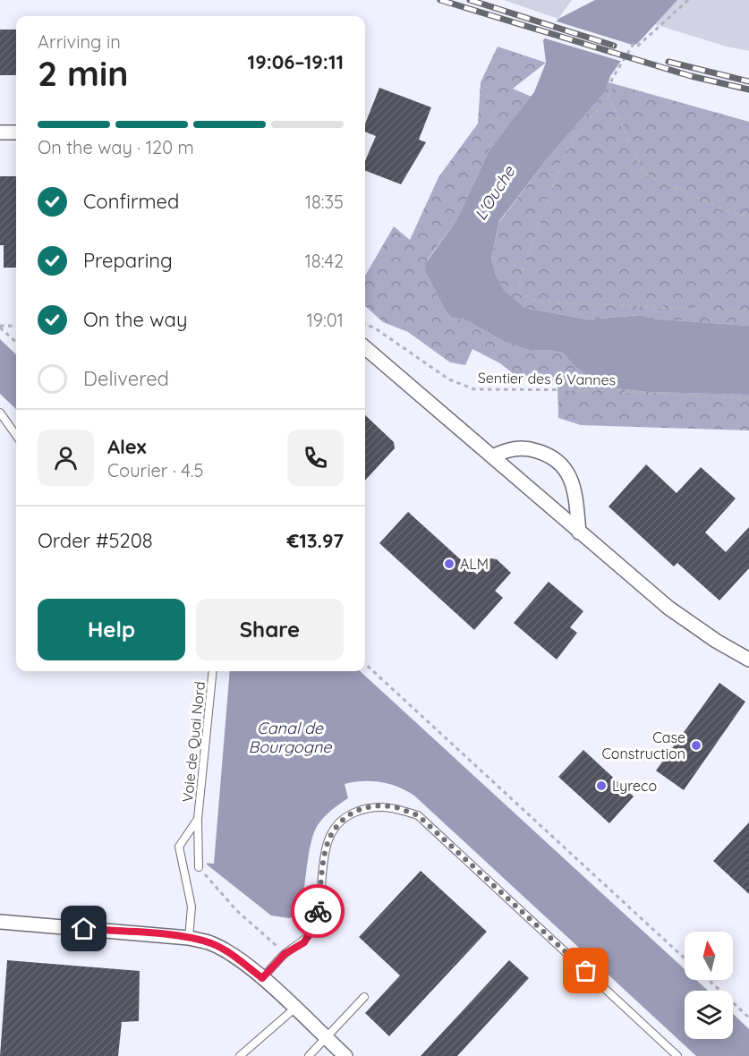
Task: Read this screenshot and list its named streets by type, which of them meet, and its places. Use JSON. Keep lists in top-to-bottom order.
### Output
{
  "streets": {
    "lane": ["Voie de Quai Nord"],
    "path": ["Sentier des 6 Vannes"]
  },
  "water": ["L'Ouche", "Canal de Bourgogne"],
  "places": ["ALM", "Case Construction", "Lyreco"],
  "north": "top",
  "page": {
    "heading": ["2 min", "Arriving in", "19:06–19:11"],
    "panel": [
      "Alex",
      "Courier · 4.5",
      "Order #5208",
      "€13.97"
    ],
    "bar": "On the way · 120 m",
    "list": [
      ["Confirmed", "18:35"],
      ["Preparing", "18:42"],
      ["On the way", "19:01"],
      "Delivered"
    ],
    "buttons": ["Help", "Share"]
  }
}
